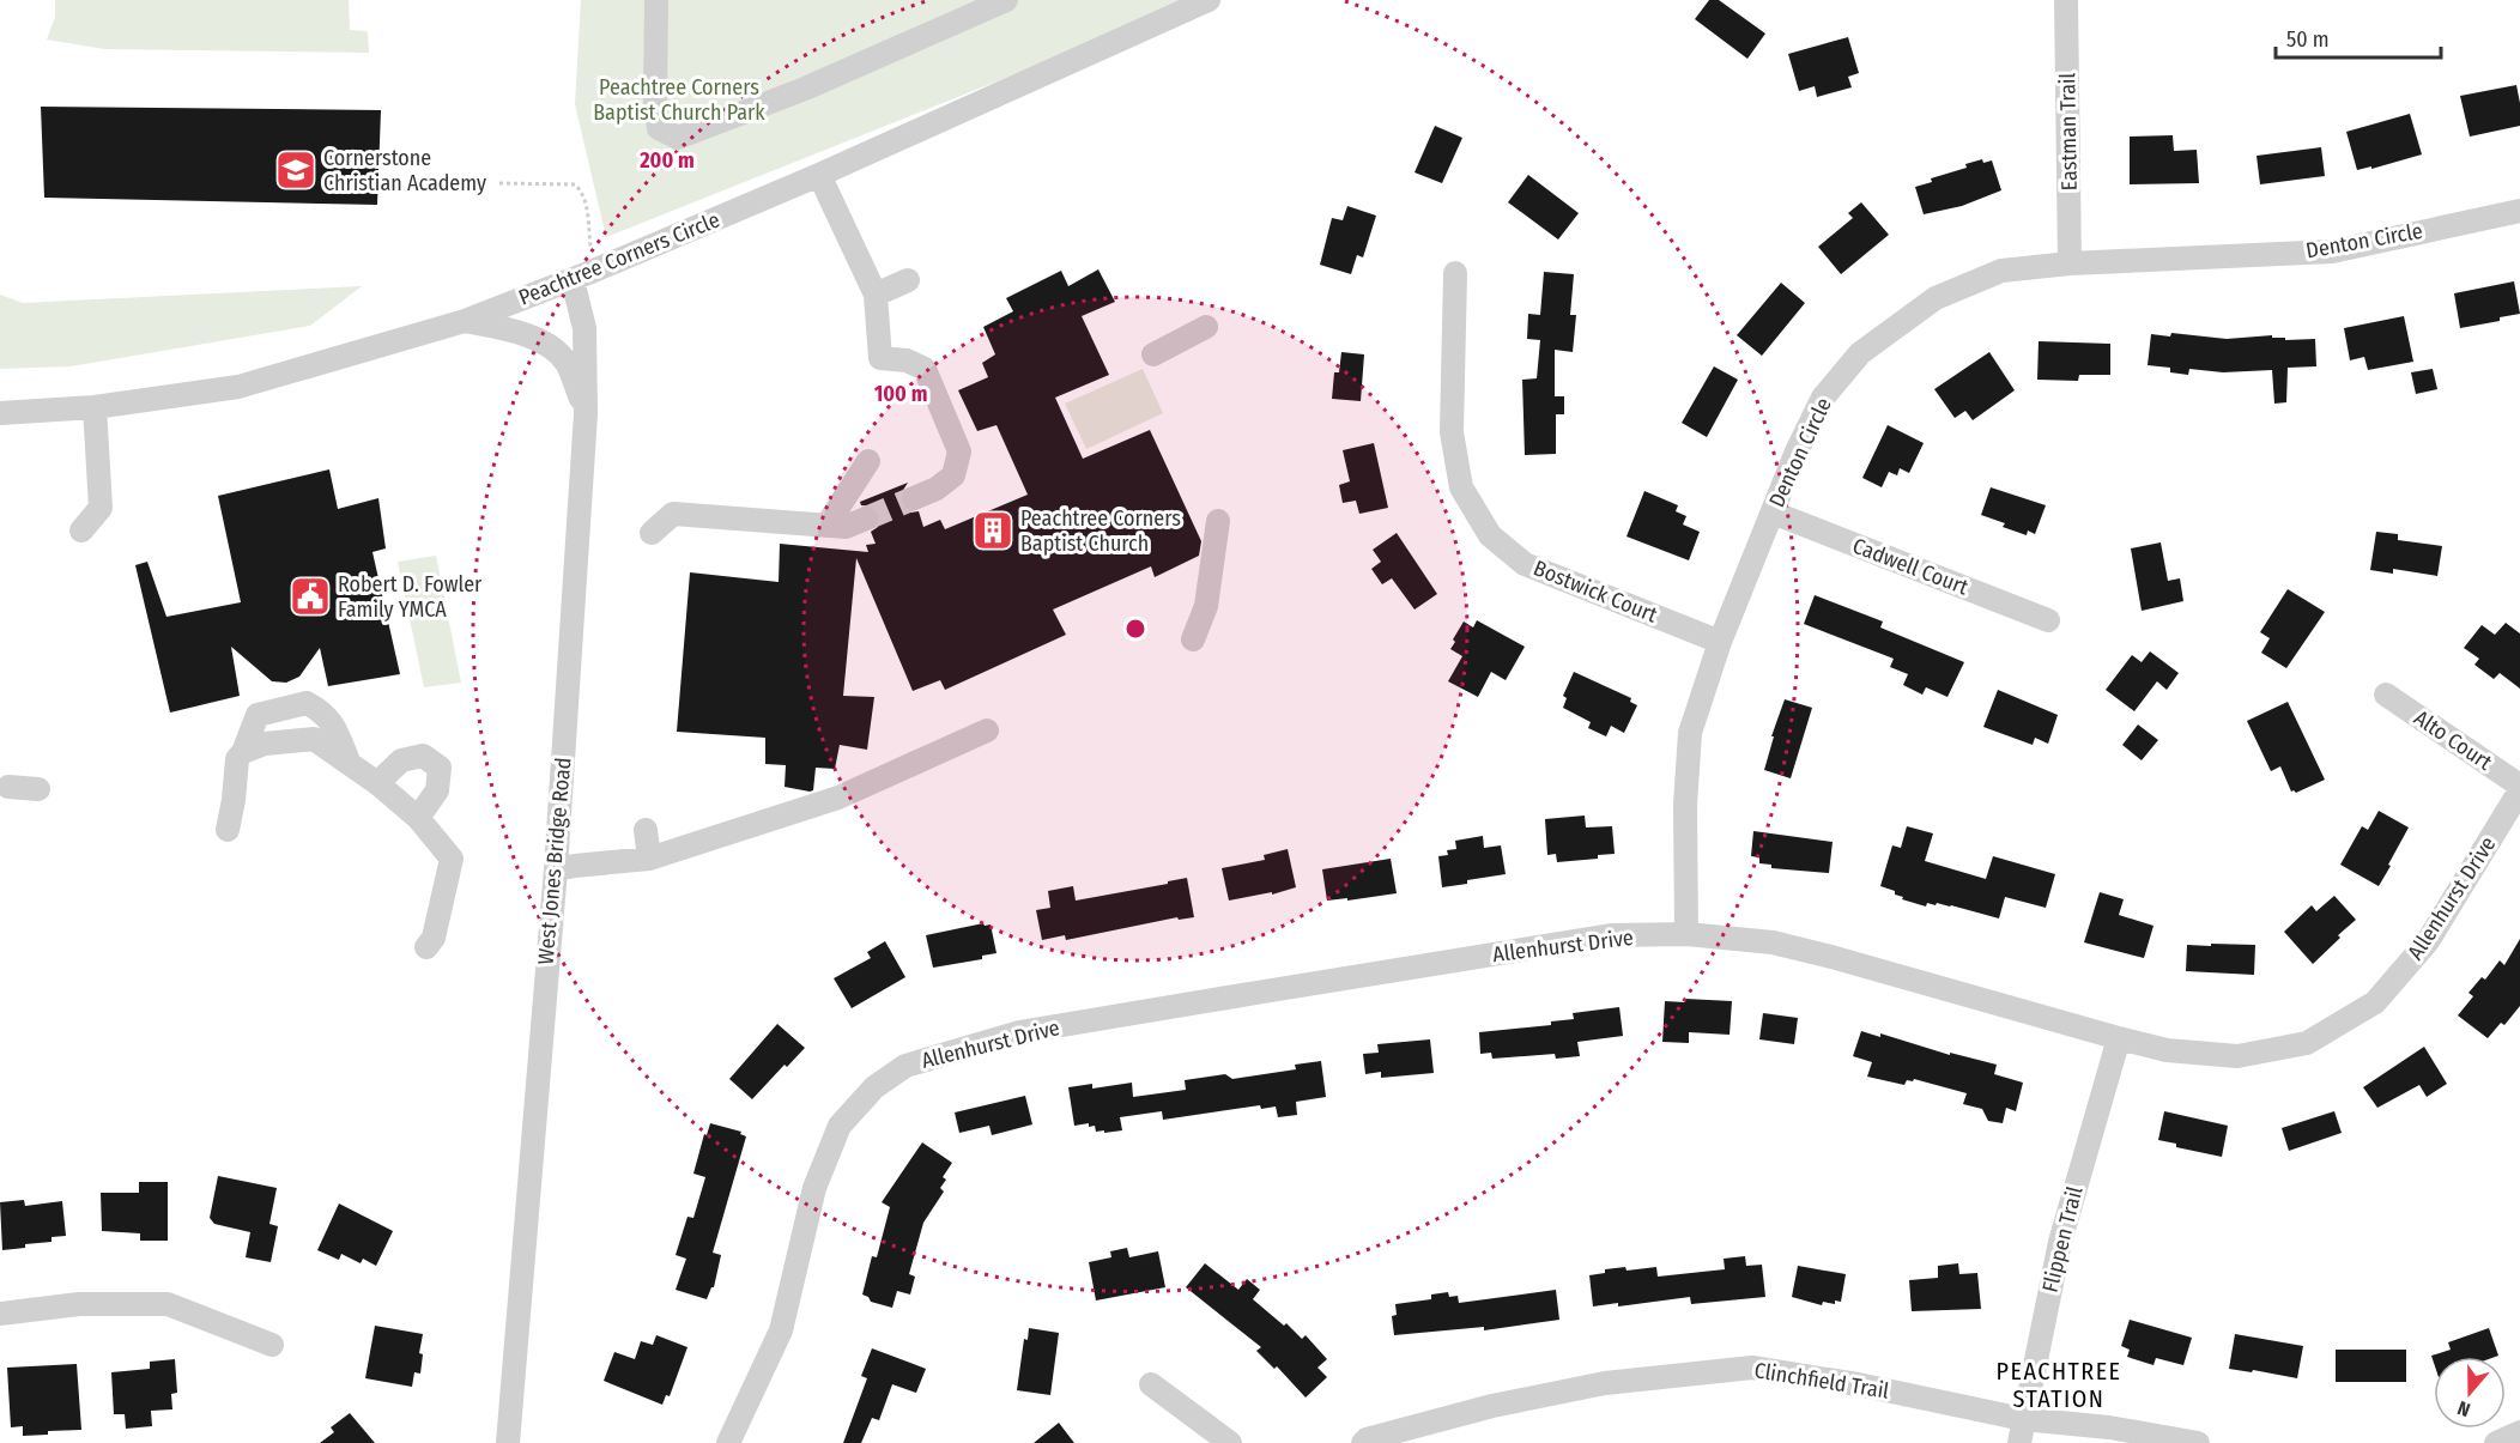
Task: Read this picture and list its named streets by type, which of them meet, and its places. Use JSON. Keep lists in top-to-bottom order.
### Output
{
  "streets": {
    "street": [
      "Eastman Trail",
      "Denton Circle",
      "Peachtree Corners Circle",
      "Cadwell Court",
      "Bostwick Court",
      "Alto Court",
      "West Jones Bridge Road",
      "Allenhurst Drive",
      "Flippen Trail",
      "Clinchfield Trail"
    ]
  },
  "crossings": [
    ["Eastman Trail", "Denton Circle"],
    ["Denton Circle", "Cadwell Court"],
    ["Denton Circle", "Bostwick Court"],
    ["Denton Circle", "Allenhurst Drive"],
    ["Peachtree Corners Circle", "West Jones Bridge Road"],
    ["Alto Court", "Allenhurst Drive"],
    ["Allenhurst Drive", "Flippen Trail"],
    ["Flippen Trail", "Clinchfield Trail"]
  ],
  "districts": ["PEACHTREE STATION"],
  "parks": ["Peachtree Corners Baptist Church Park"],
  "places": {
    "school or university": ["Cornerstone Christian Academy"],
    "building": ["Peachtree Corners Baptist Church"],
    "public building": ["Robert D. Fowler Family YMCA"]
  },
  "scale_bar": "50 m",
  "north": "bottom",
  "rings": ["200 m", "100 m"]
}
